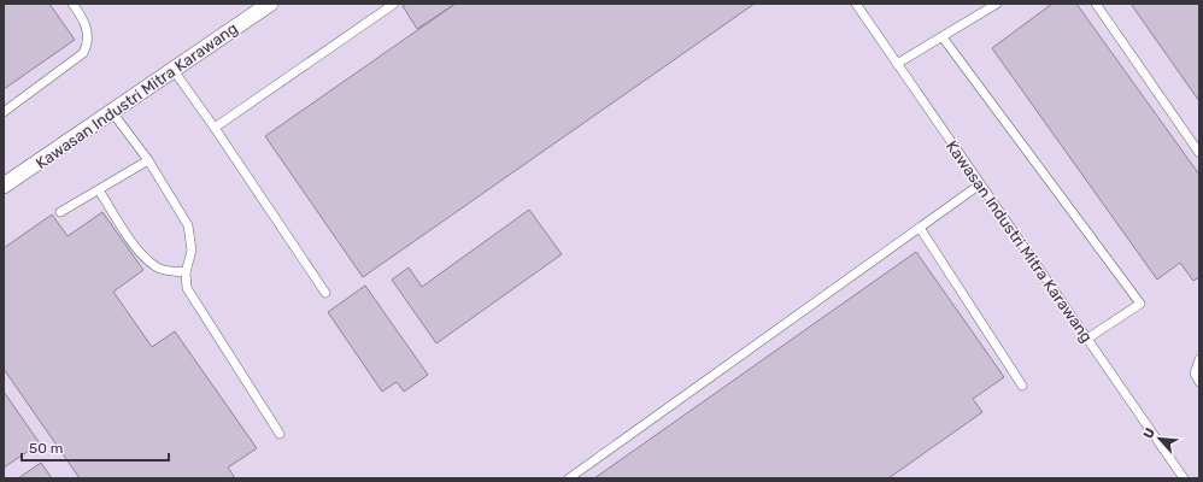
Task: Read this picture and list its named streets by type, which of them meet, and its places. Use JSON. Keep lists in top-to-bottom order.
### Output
{
  "streets": {
    "street": ["Kawasan Industri Mitra Karawang"]
  },
  "scale_bar": "50 m",
  "north": "top left"
}
